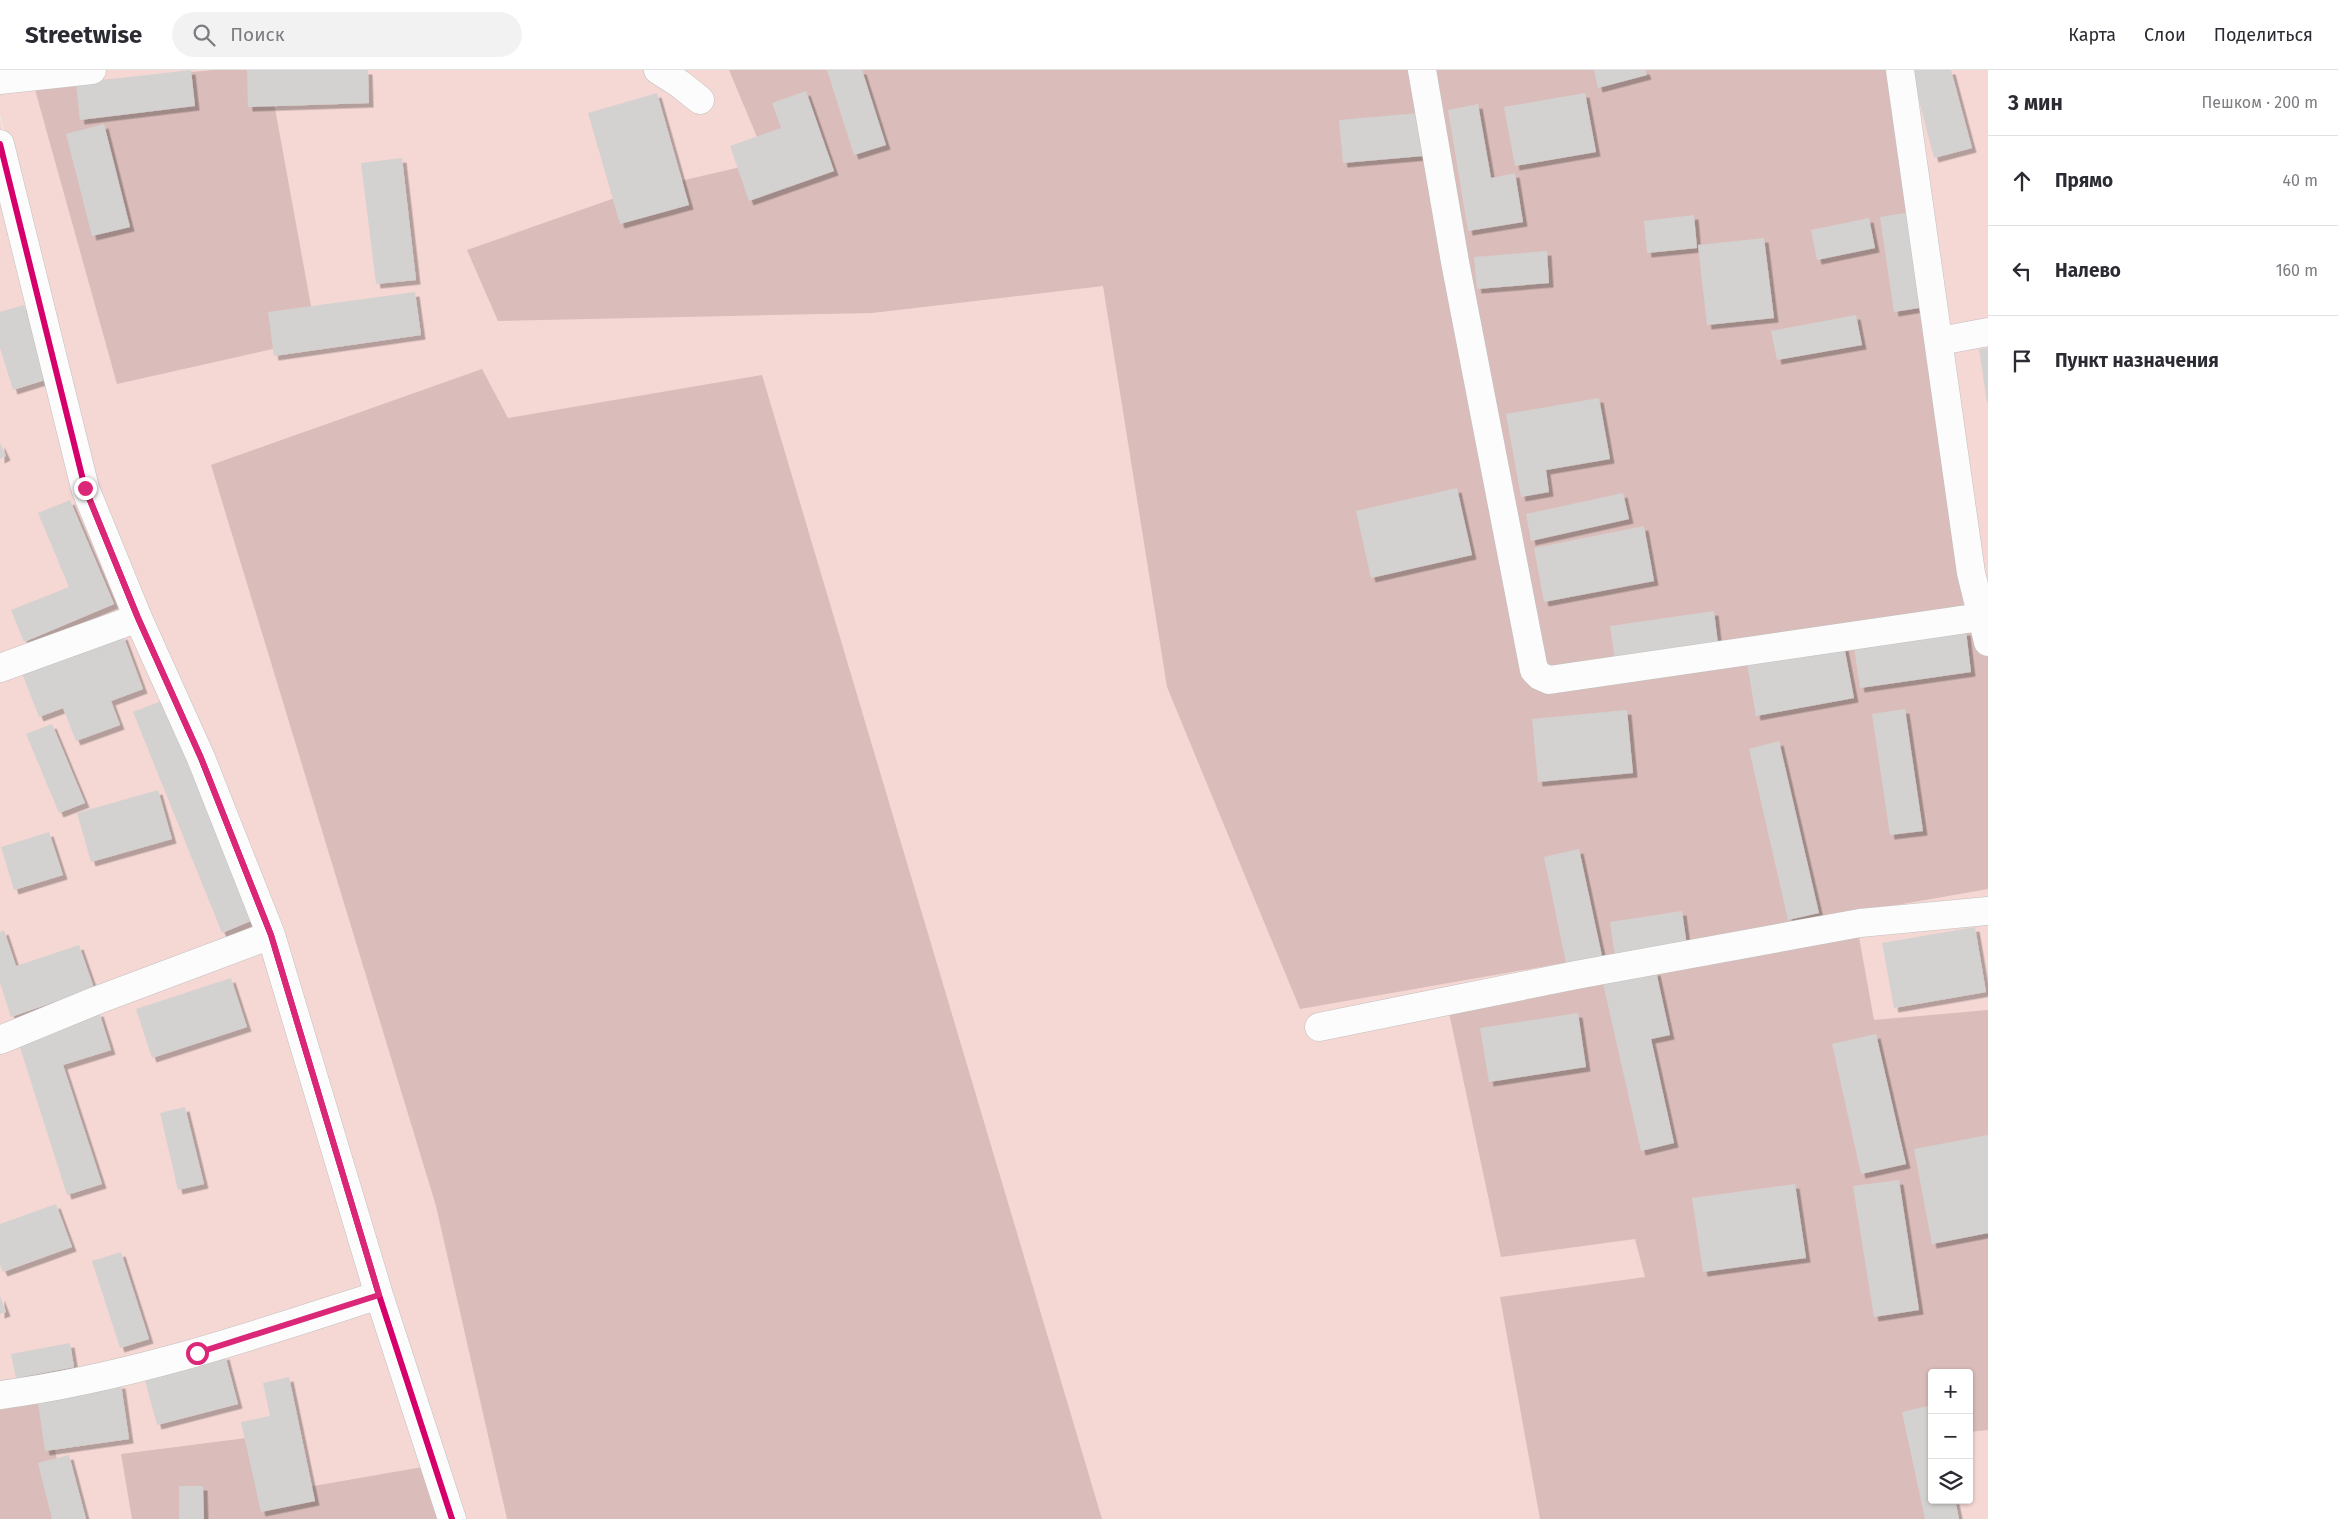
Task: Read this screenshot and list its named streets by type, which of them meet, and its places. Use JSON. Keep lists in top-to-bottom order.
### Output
{
  "page": {
    "header": "Streetwise",
    "search": "Поиск",
    "nav": ["Карта", "Слои", "Поделиться"],
    "heading": ["3 мин", "Пешком · 200 m"],
    "list": [
      ["Прямо", "40 m"],
      ["Налево", "160 m"],
      "Пункт назначения"
    ],
    "map_buttons": ["+", "−"]
  }
}
